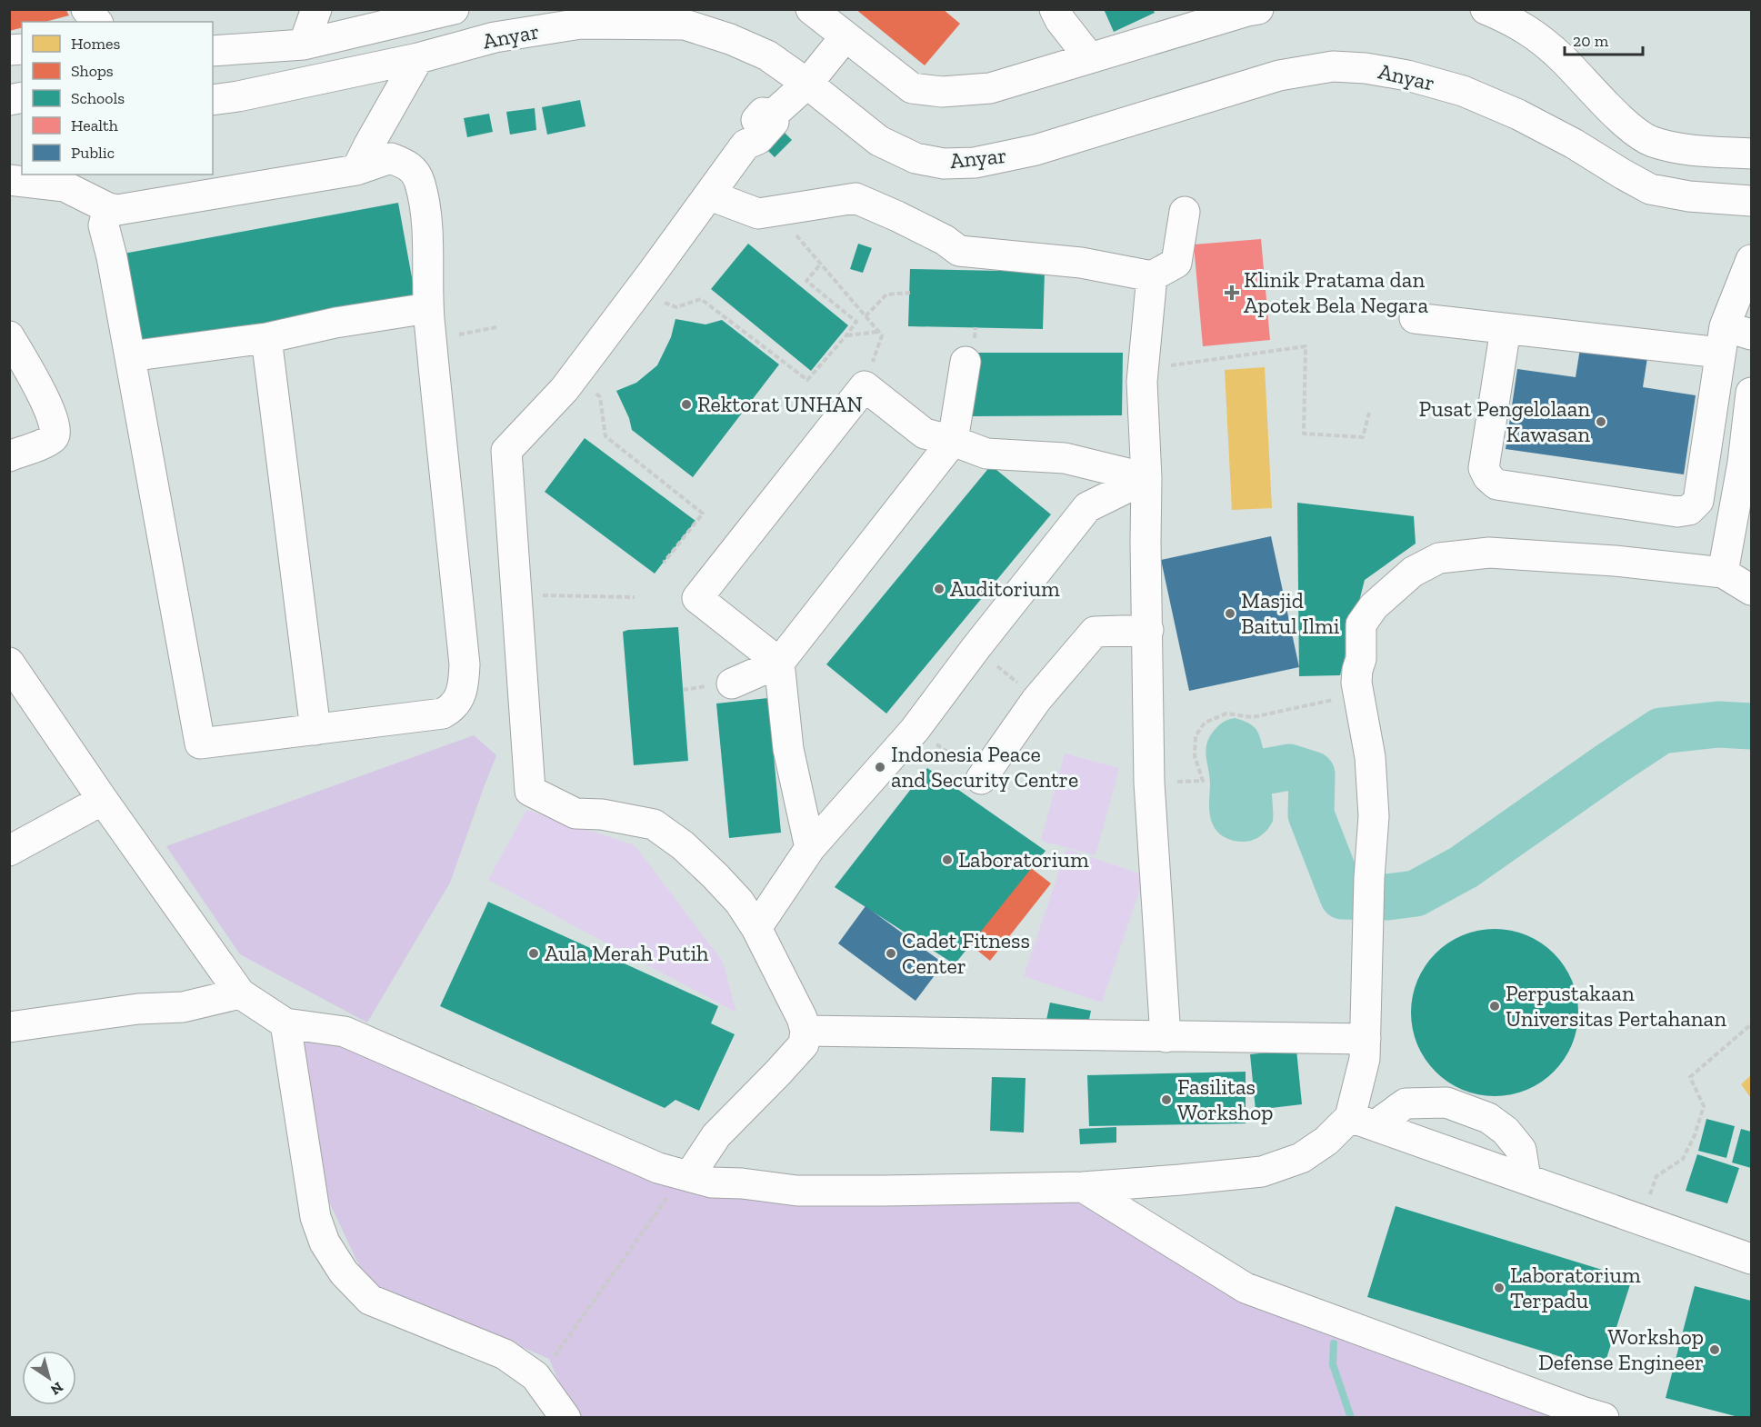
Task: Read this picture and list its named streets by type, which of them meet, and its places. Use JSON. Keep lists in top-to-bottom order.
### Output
{
  "streets": {
    "street": ["Anyar"]
  },
  "places": {
    "health": ["Klinik Pratama dan Apotek Bela Negara"],
    "other": [
      "Rektorat UNHAN",
      "Pusat Pengelolaan Kawasan",
      "Auditorium",
      "Masjid Baitul Ilmi",
      "Indonesia Peace and Security Centre",
      "Laboratorium",
      "Aula Merah Putih",
      "Cadet Fitness Center",
      "Perpustakaan Universitas Pertahanan",
      "Fasilitas Workshop",
      "Laboratorium Terpadu",
      "Workshop Defense Engineer"
    ]
  },
  "legend": [
    "Homes",
    "Shops",
    "Schools",
    "Health",
    "Public"
  ],
  "scale_bar": "20 m",
  "north": "bottom right"
}
